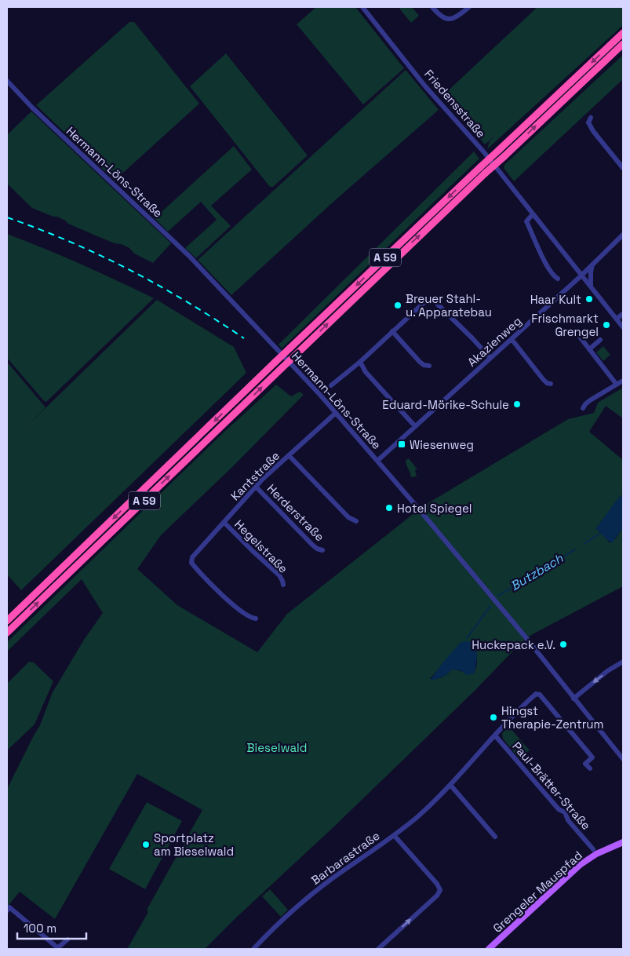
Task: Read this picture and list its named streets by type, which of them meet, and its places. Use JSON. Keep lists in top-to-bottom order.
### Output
{
  "streets": {
    "highway": ["A 59"],
    "main road": ["Grengeler Mauspfad"],
    "street": [
      "Friedensstraße",
      "Hermann-Löns-Straße",
      "Akazienweg",
      "Kantstraße",
      "Herderstraße",
      "Hegelstraße",
      "Paul-Brätter-Straße",
      "Barbarastraße"
    ]
  },
  "crossings": [
    ["Friedensstraße", "Akazienweg"],
    ["Hermann-Löns-Straße", "Akazienweg"],
    ["Hermann-Löns-Straße", "Kantstraße"],
    ["Kantstraße", "Herderstraße"],
    ["Kantstraße", "Hegelstraße"],
    ["Paul-Brätter-Straße", "Barbarastraße"]
  ],
  "water": ["Butzbach"],
  "parks": ["Bieselwald"],
  "places": {
    "other": [
      "Haar Kult",
      "Breuer Stahl- u. Apparatebau",
      "Frischmarkt Grengel",
      "Eduard-Mörike-Schule",
      "Hotel Spiegel",
      "Huckepack e.V.",
      "Hingst Therapie-Zentrum",
      "Sportplatz am Bieselwald"
    ],
    "transit": ["Wiesenweg"]
  },
  "scale_bar": "100 m"
}
